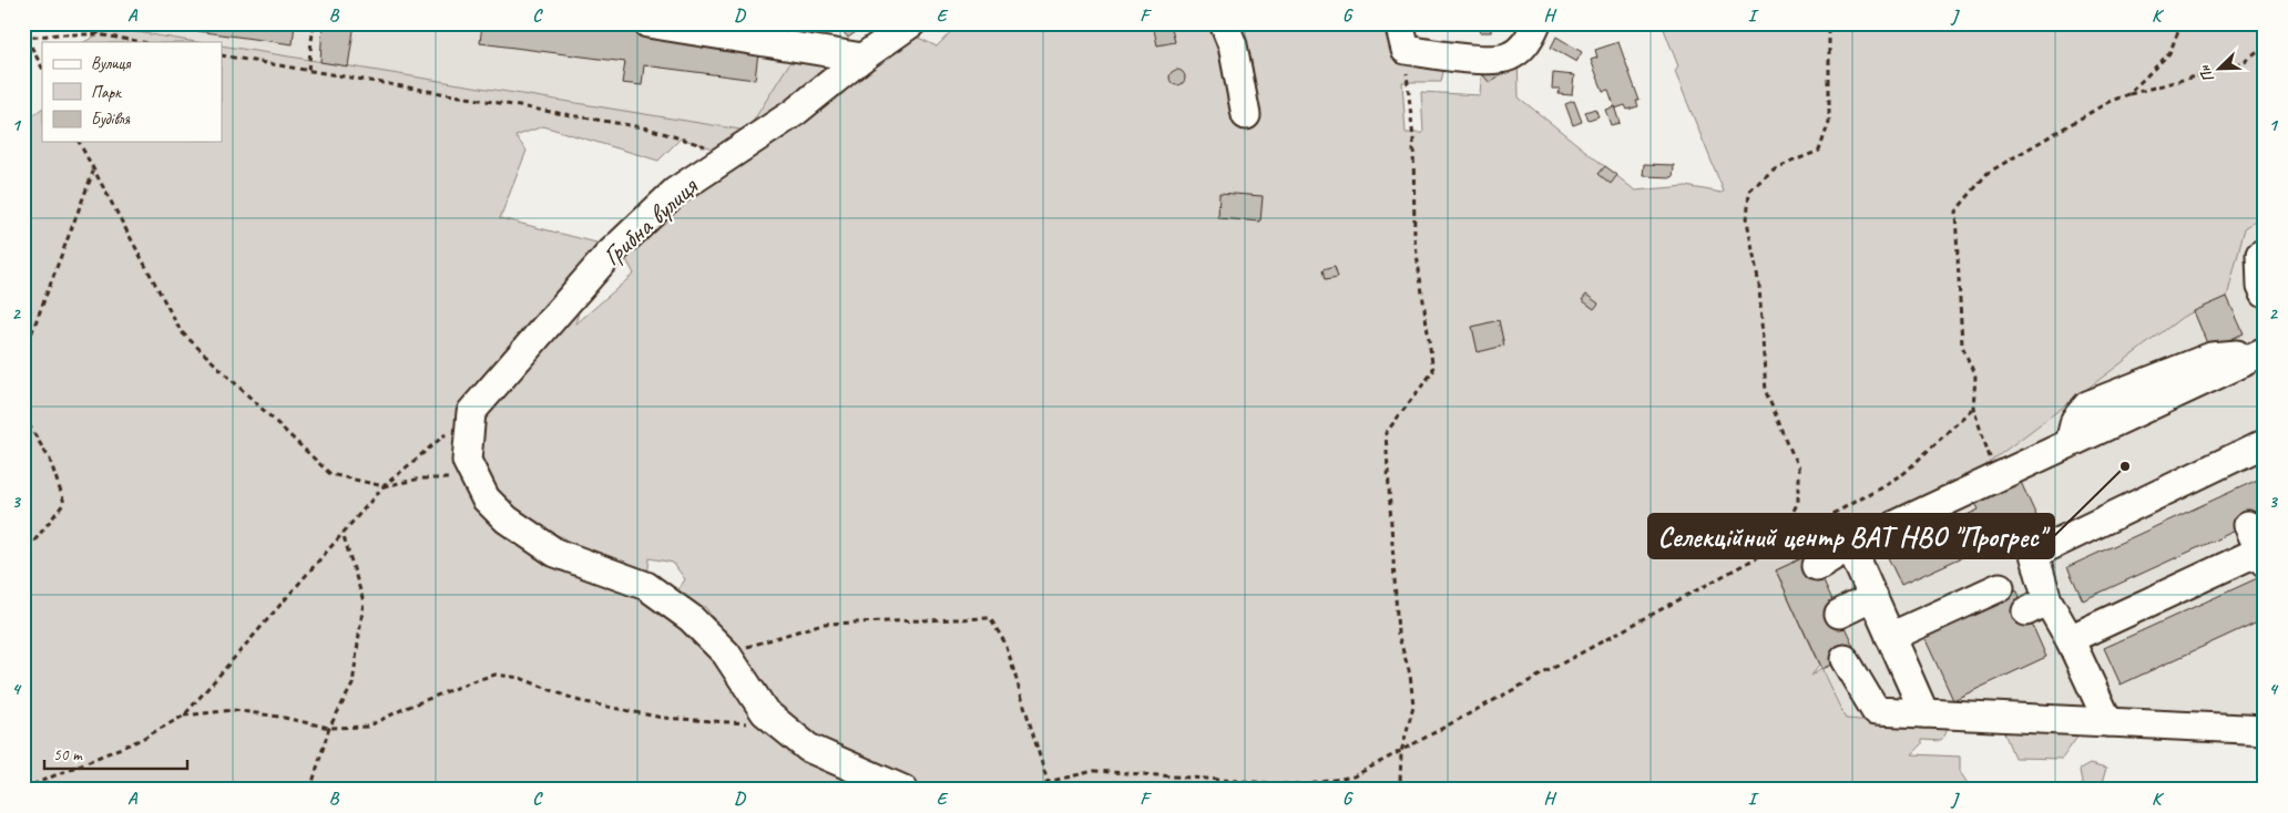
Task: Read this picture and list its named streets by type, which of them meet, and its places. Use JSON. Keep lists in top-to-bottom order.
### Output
{
  "streets": {
    "street": ["Грибна вулиця"]
  },
  "places": ["Селекційний центр ВАТ НВО \"Прогрес\""],
  "legend": ["Вулиця", "Парк", "Будівля"],
  "scale_bar": "50 m",
  "north": "bottom left",
  "grid": {
    "columns": [
      "A",
      "B",
      "C",
      "D",
      "E",
      "F",
      "G",
      "H",
      "I",
      "J",
      "K"
    ],
    "rows": [
      "1",
      "2",
      "3",
      "4"
    ]
  }
}
